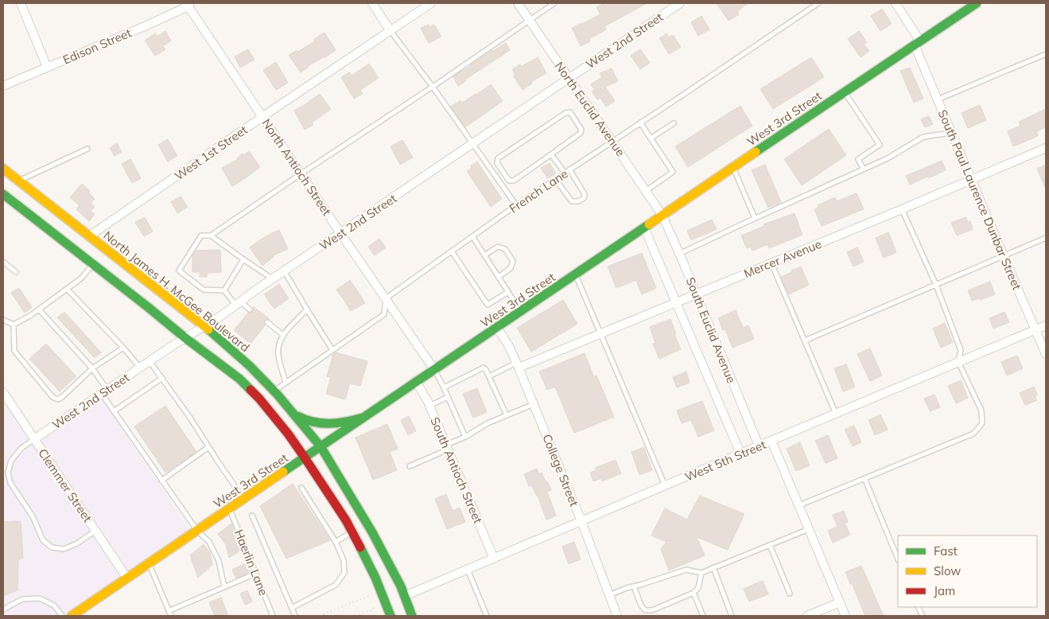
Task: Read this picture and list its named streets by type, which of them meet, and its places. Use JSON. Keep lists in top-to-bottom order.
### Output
{
  "streets": {
    "main road": ["West 3rd Street", "North James H. McGee Boulevard"],
    "street": [
      "West 2nd Street",
      "Edison Street",
      "North Euclid Avenue",
      "West 1st Street",
      "North Antioch Street",
      "South Paul Laurence Dunbar Street",
      "Mercer Avenue",
      "South Euclid Avenue",
      "West 5th Street",
      "South Antioch Street",
      "College Street",
      "Clemmer Street"
    ],
    "lane": ["French Lane", "Haerlin Lane"]
  },
  "crossings": [
    ["West 2nd Street", "North Euclid Avenue"],
    ["West 2nd Street", "North Antioch Street"],
    ["West 2nd Street", "North James H. McGee Boulevard"],
    ["West 2nd Street", "Clemmer Street"],
    ["Edison Street", "North Antioch Street"],
    ["North Euclid Avenue", "West 3rd Street"],
    ["North Euclid Avenue", "French Lane"],
    ["North Euclid Avenue", "South Euclid Avenue"],
    ["West 3rd Street", "North Antioch Street"],
    ["West 3rd Street", "South Paul Laurence Dunbar Street"],
    ["West 3rd Street", "North James H. McGee Boulevard"],
    ["West 3rd Street", "South Euclid Avenue"],
    ["West 3rd Street", "South Antioch Street"],
    ["West 3rd Street", "College Street"],
    ["West 3rd Street", "Clemmer Street"],
    ["West 3rd Street", "Haerlin Lane"],
    ["West 1st Street", "North Antioch Street"],
    ["West 1st Street", "North James H. McGee Boulevard"],
    ["North Antioch Street", "French Lane"],
    ["South Paul Laurence Dunbar Street", "Mercer Avenue"],
    ["South Paul Laurence Dunbar Street", "West 5th Street"],
    ["Mercer Avenue", "South Euclid Avenue"],
    ["Mercer Avenue", "College Street"],
    ["North James H. McGee Boulevard", "West 5th Street"],
    ["South Euclid Avenue", "West 5th Street"],
    ["West 5th Street", "South Antioch Street"],
    ["West 5th Street", "College Street"]
  ],
  "legend": ["Fast", "Slow", "Jam"]
}
